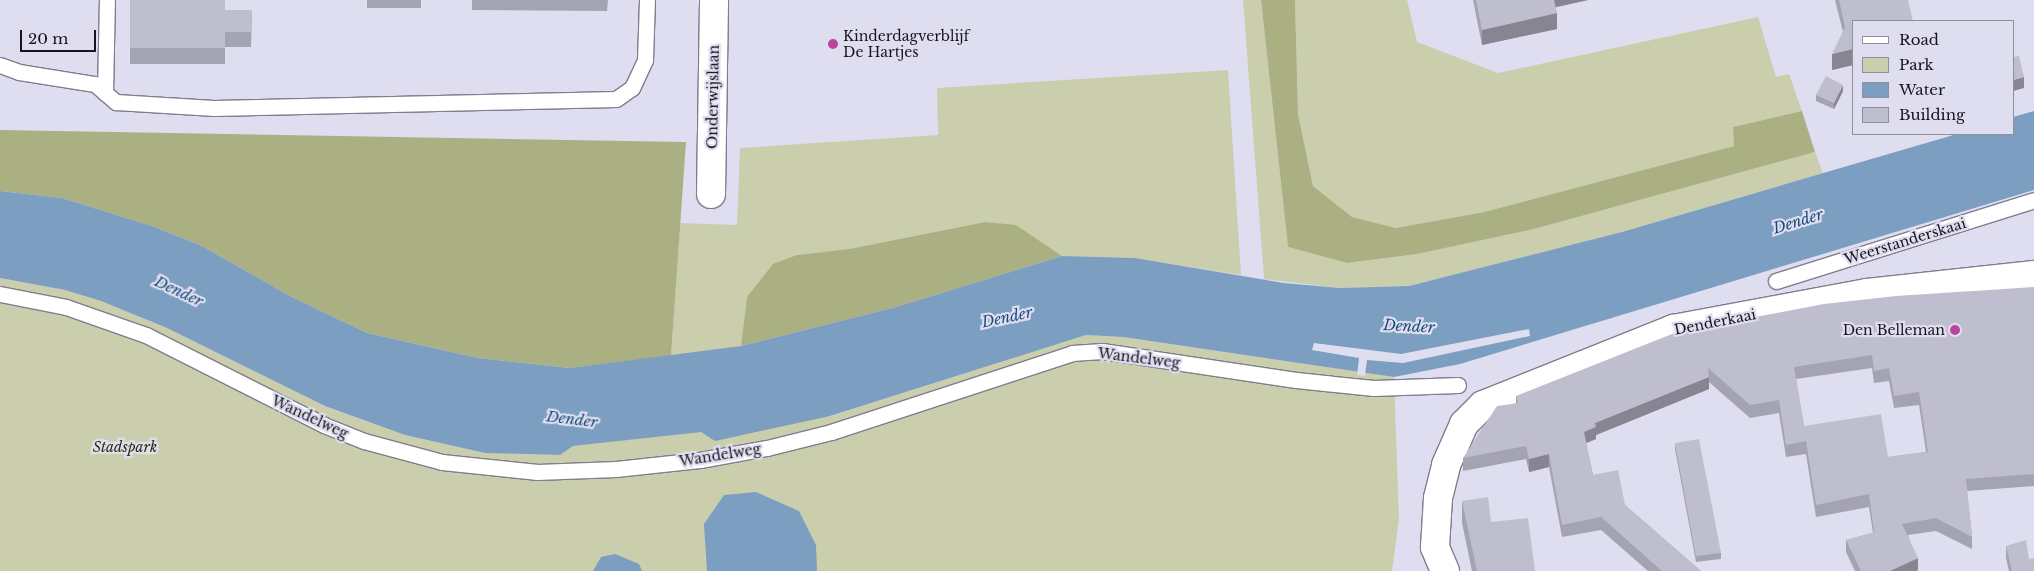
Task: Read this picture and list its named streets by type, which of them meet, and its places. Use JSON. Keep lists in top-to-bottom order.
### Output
{
  "streets": {
    "street": ["Onderwijslaan", "Denderkaai"],
    "lane": ["Weerstanderskaai", "Wandelweg"]
  },
  "water": ["Dender"],
  "parks": ["Stadspark"],
  "places": ["Kinderdagverblijf De Hartjes", "Den Belleman"],
  "legend": [
    "Road",
    "Park",
    "Water",
    "Building"
  ],
  "scale_bar": "20 m"
}
